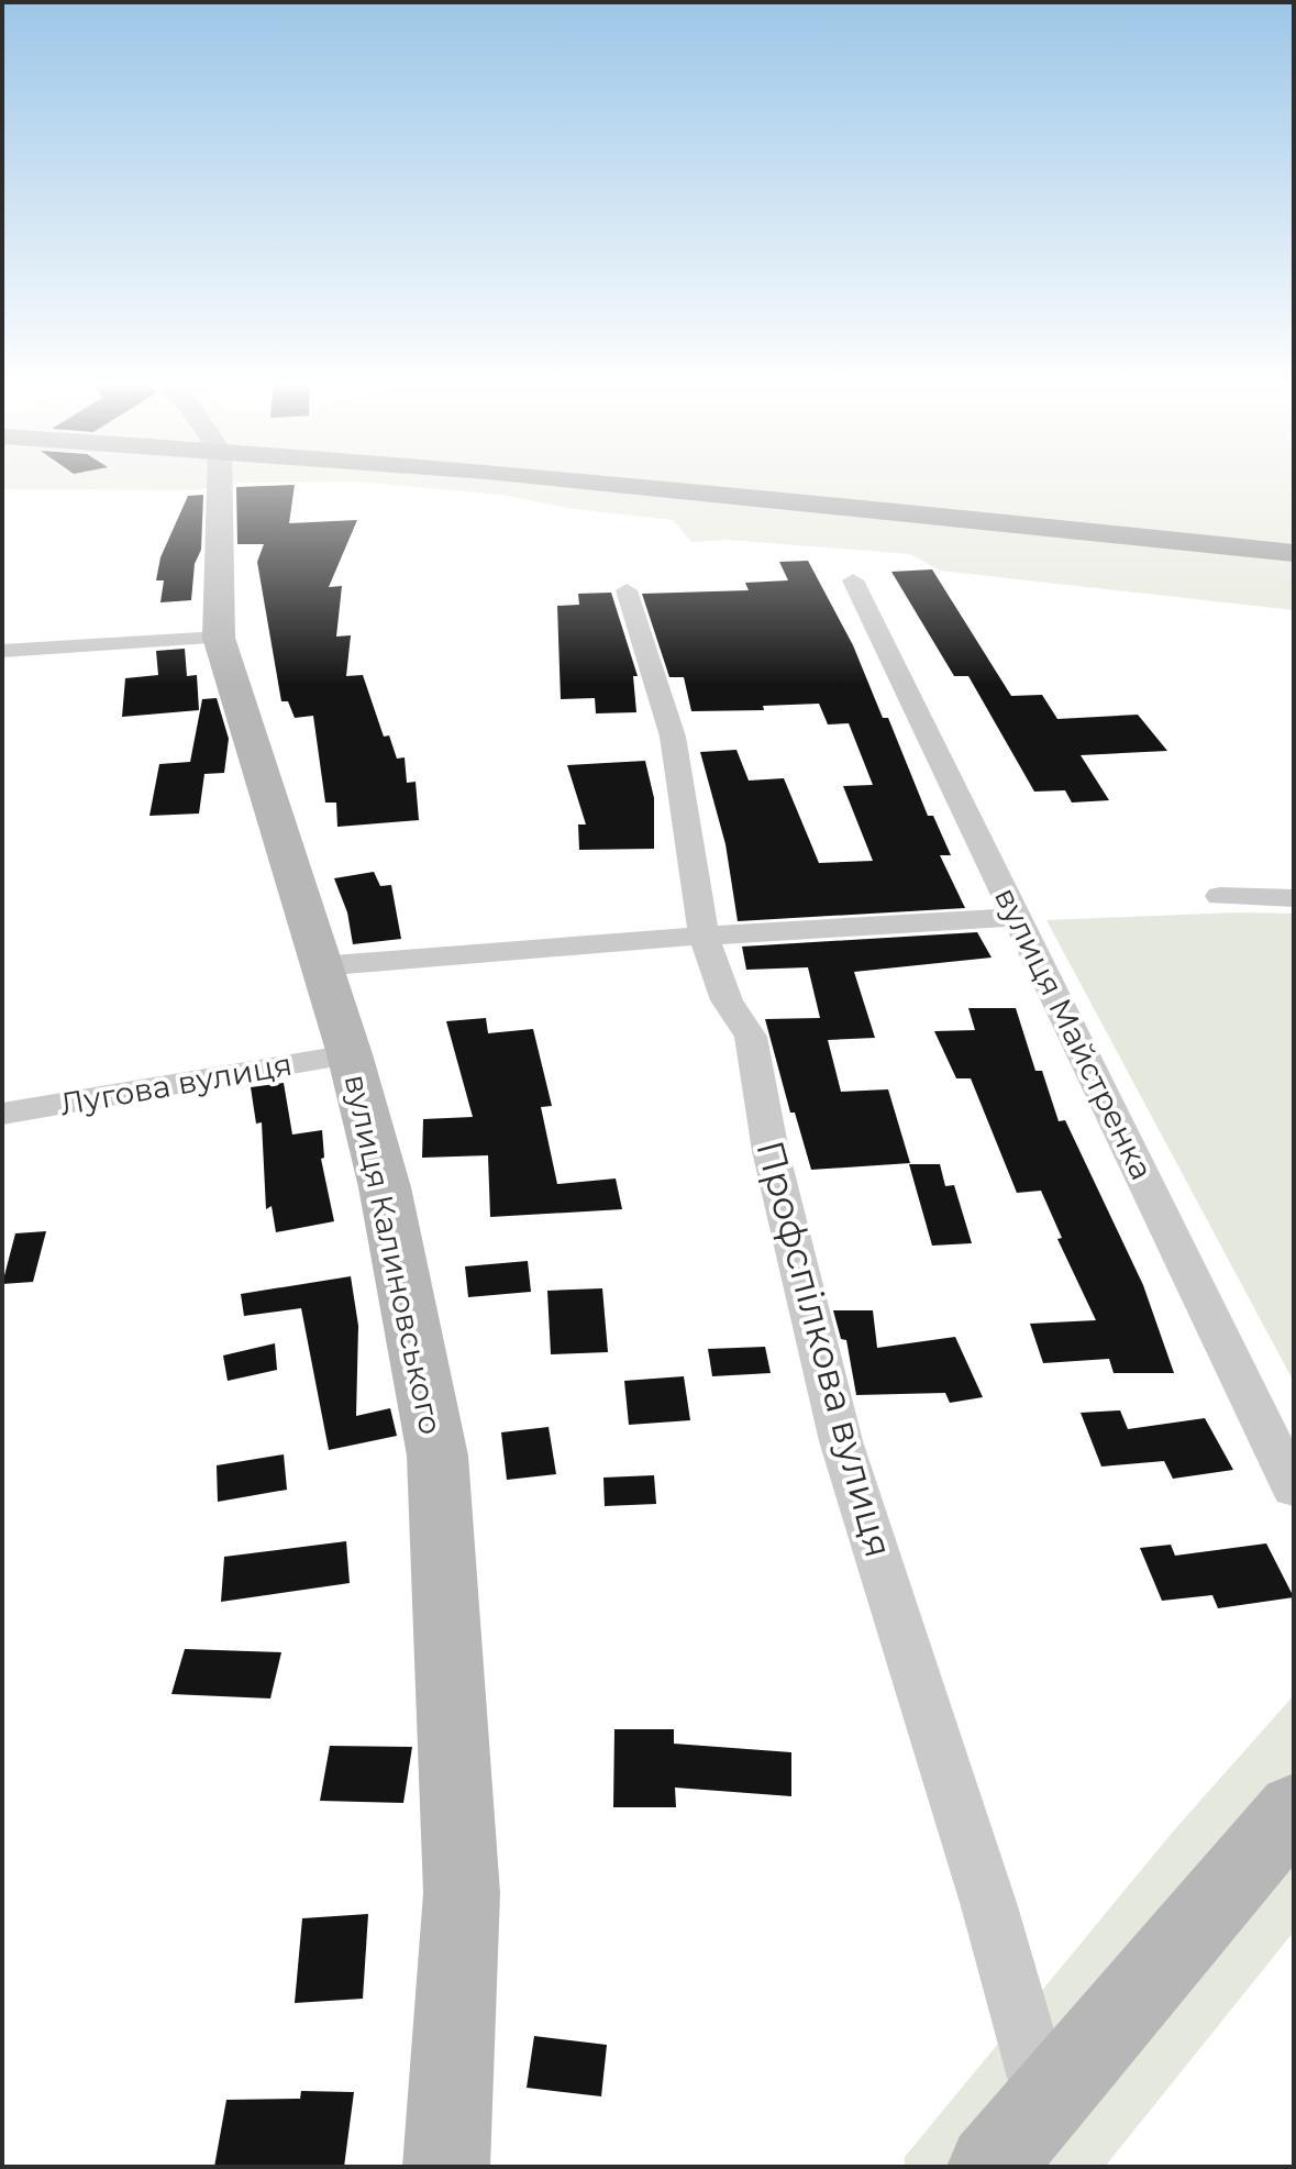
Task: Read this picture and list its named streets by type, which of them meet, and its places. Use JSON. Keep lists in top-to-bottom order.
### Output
{
  "streets": {
    "main road": ["вулиця Калиновського"],
    "street": ["вулиця Майстренка", "Лугова вулиця", "Профспілкова вулиця"]
  },
  "crossings": [
    ["Лугова вулиця", "вулиця Калиновського"]
  ]
}
